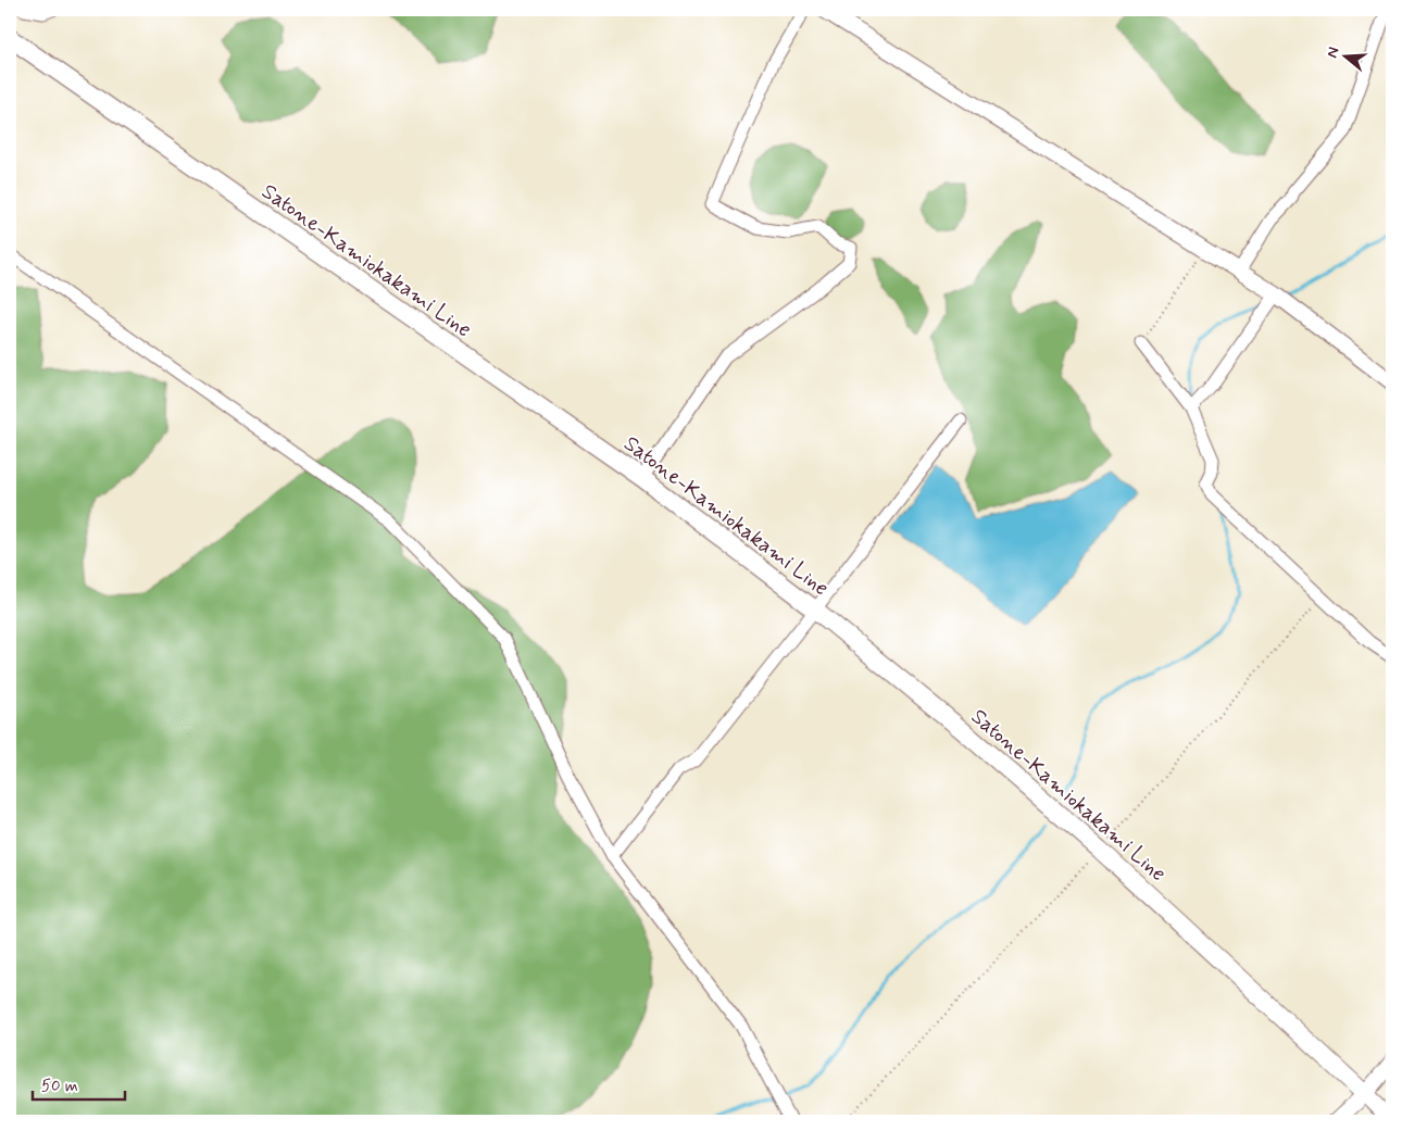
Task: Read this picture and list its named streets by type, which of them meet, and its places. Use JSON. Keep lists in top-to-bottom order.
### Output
{
  "streets": {
    "main road": ["Satone-Kamiokakami Line"]
  },
  "scale_bar": "50 m",
  "north": "left"
}
